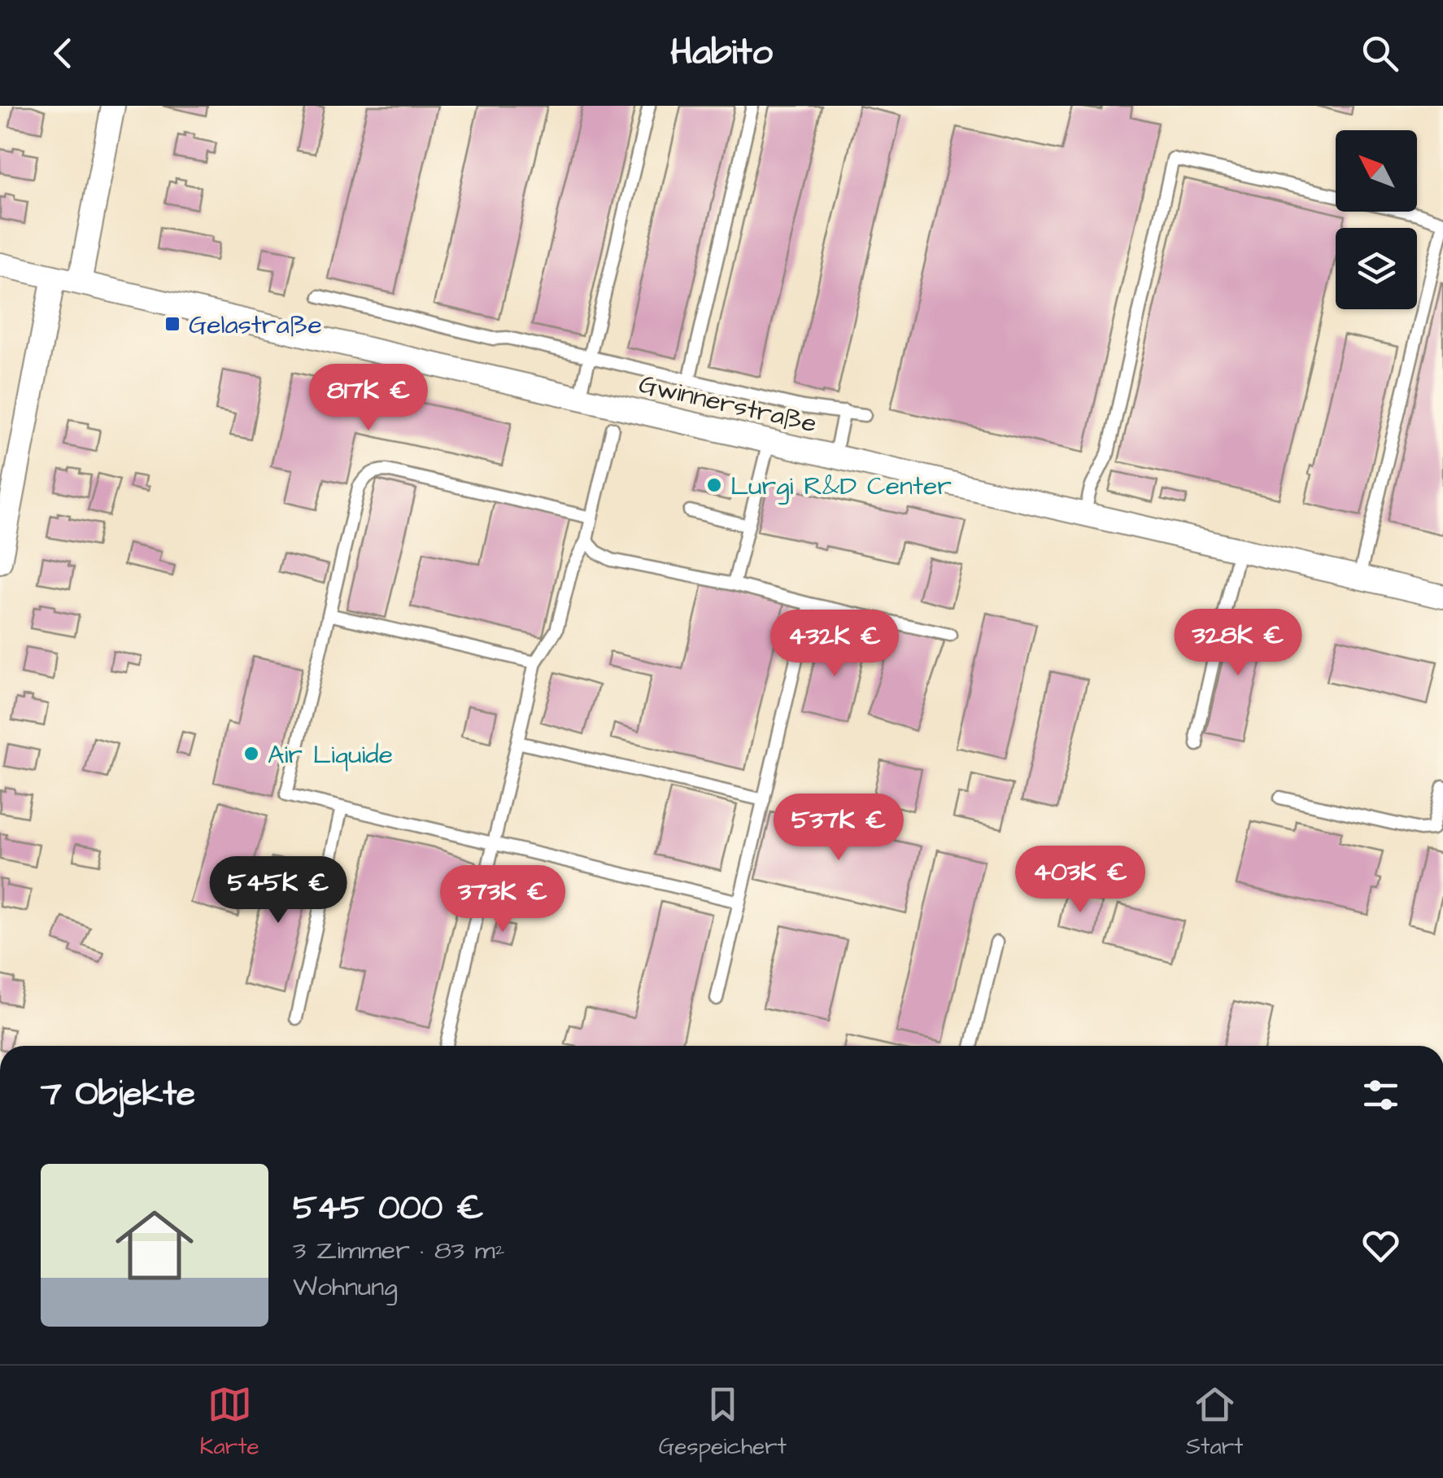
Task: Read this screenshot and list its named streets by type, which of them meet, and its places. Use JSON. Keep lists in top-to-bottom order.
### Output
{
  "streets": {
    "street": ["Gwinnerstraße"]
  },
  "places": {
    "transit": ["Gelastraße"],
    "other": ["Lurgi R&D Center", "Air Liquide"]
  },
  "north": "top left",
  "page": {
    "header": "Habito",
    "price": [
      "817K €",
      "328K €",
      "432K €",
      "537K €",
      "403K €",
      "545K €",
      "373K €"
    ],
    "heading": "7 Objekte",
    "list": [
      {
        "name": "545 000 €",
        "note": "3 Zimmer · 83 m² · Wohnung"
      }
    ],
    "tabs": ["Karte", "Gespeichert", "Start"]
  }
}
